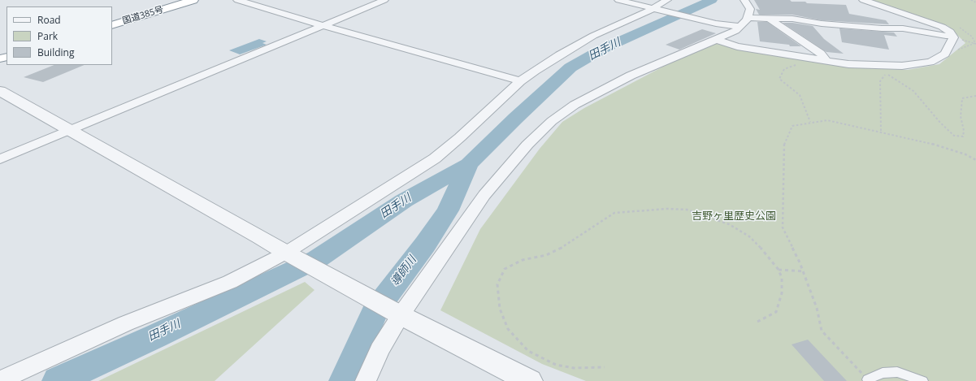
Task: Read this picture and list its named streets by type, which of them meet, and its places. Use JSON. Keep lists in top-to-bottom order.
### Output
{
  "streets": {
    "highway": ["国道385号"]
  },
  "water": ["田手川", "導師川"],
  "parks": ["吉野ヶ里歴史公園"],
  "legend": ["Road", "Park", "Building"]
}
